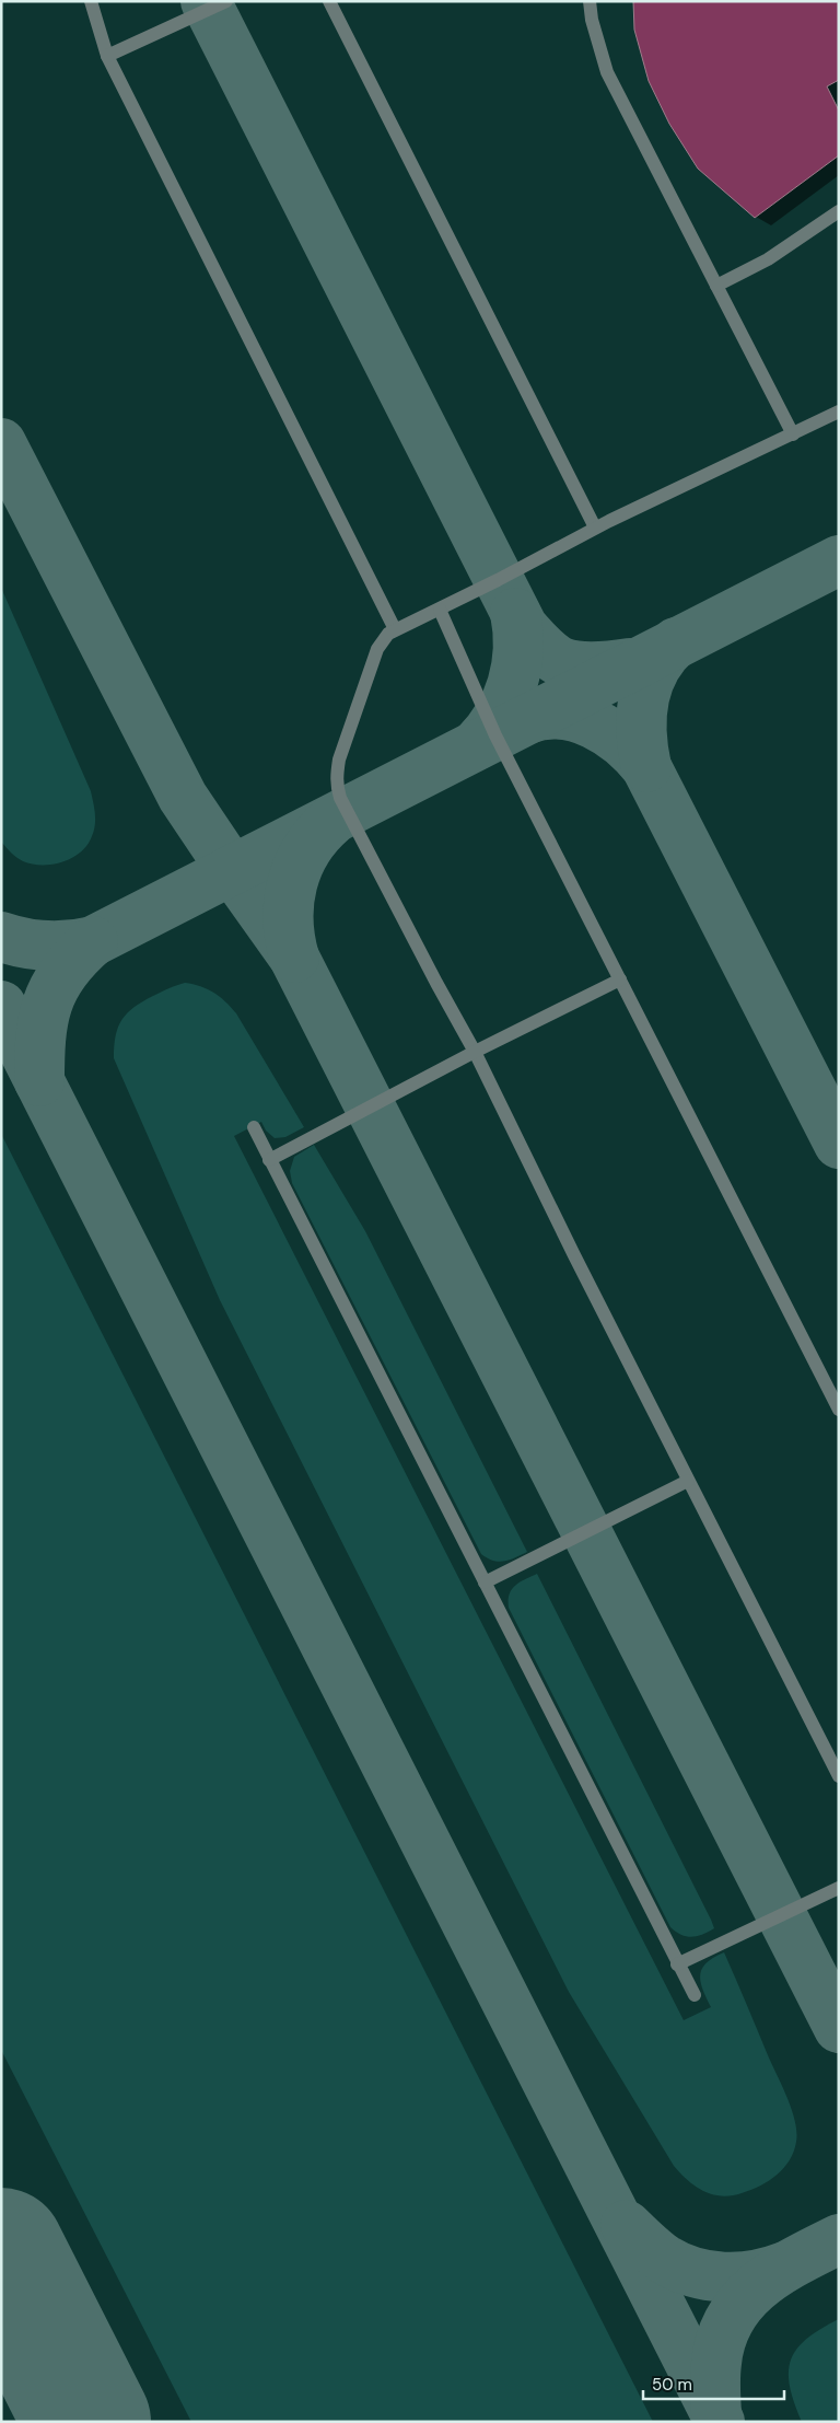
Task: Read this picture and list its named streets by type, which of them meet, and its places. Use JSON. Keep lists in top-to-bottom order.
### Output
{
  "scale_bar": "50 m"
}
